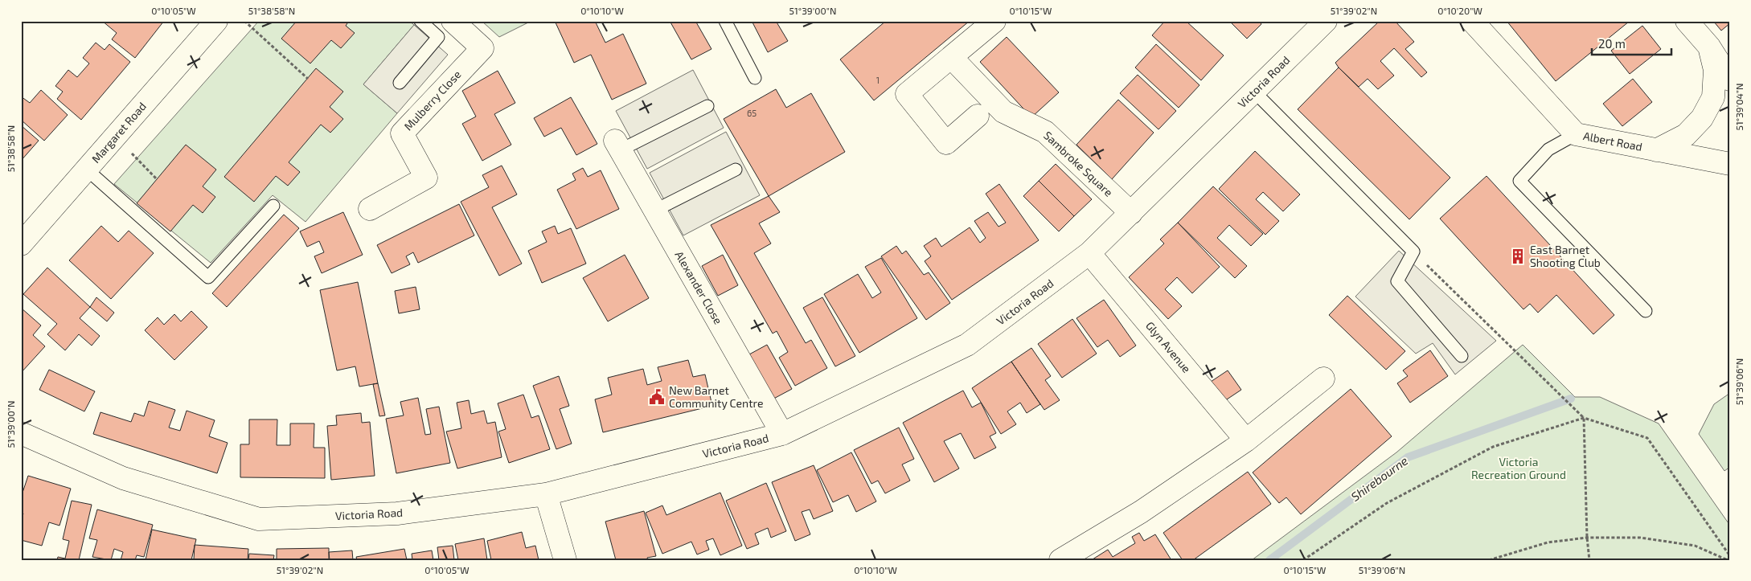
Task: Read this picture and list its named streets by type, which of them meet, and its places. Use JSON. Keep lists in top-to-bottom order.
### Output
{
  "streets": {
    "street": [
      "Victoria Road",
      "Mulberry Close",
      "Margaret Road",
      "Albert Road",
      "Sambroke Square",
      "Alexander Close",
      "Glyn Avenue"
    ]
  },
  "crossings": [
    ["Victoria Road", "Sambroke Square"],
    ["Victoria Road", "Alexander Close"],
    ["Victoria Road", "Glyn Avenue"]
  ],
  "water": ["Shirebourne"],
  "parks": ["Victoria Recreation Ground"],
  "places": {
    "building": ["East Barnet Shooting Club"],
    "public building": ["New Barnet Community Centre"]
  },
  "house_numbers": ["1", "65"],
  "scale_bar": "20 m",
  "coordinates": [
    "0°10'05\"W",
    "51°38'58\"N",
    "0°10'10\"W",
    "51°39'00\"N",
    "0°10'15\"W",
    "51°39'02\"N",
    "0°10'20\"W",
    "51°39'04\"N",
    "51°39'06\"N"
  ]
}
